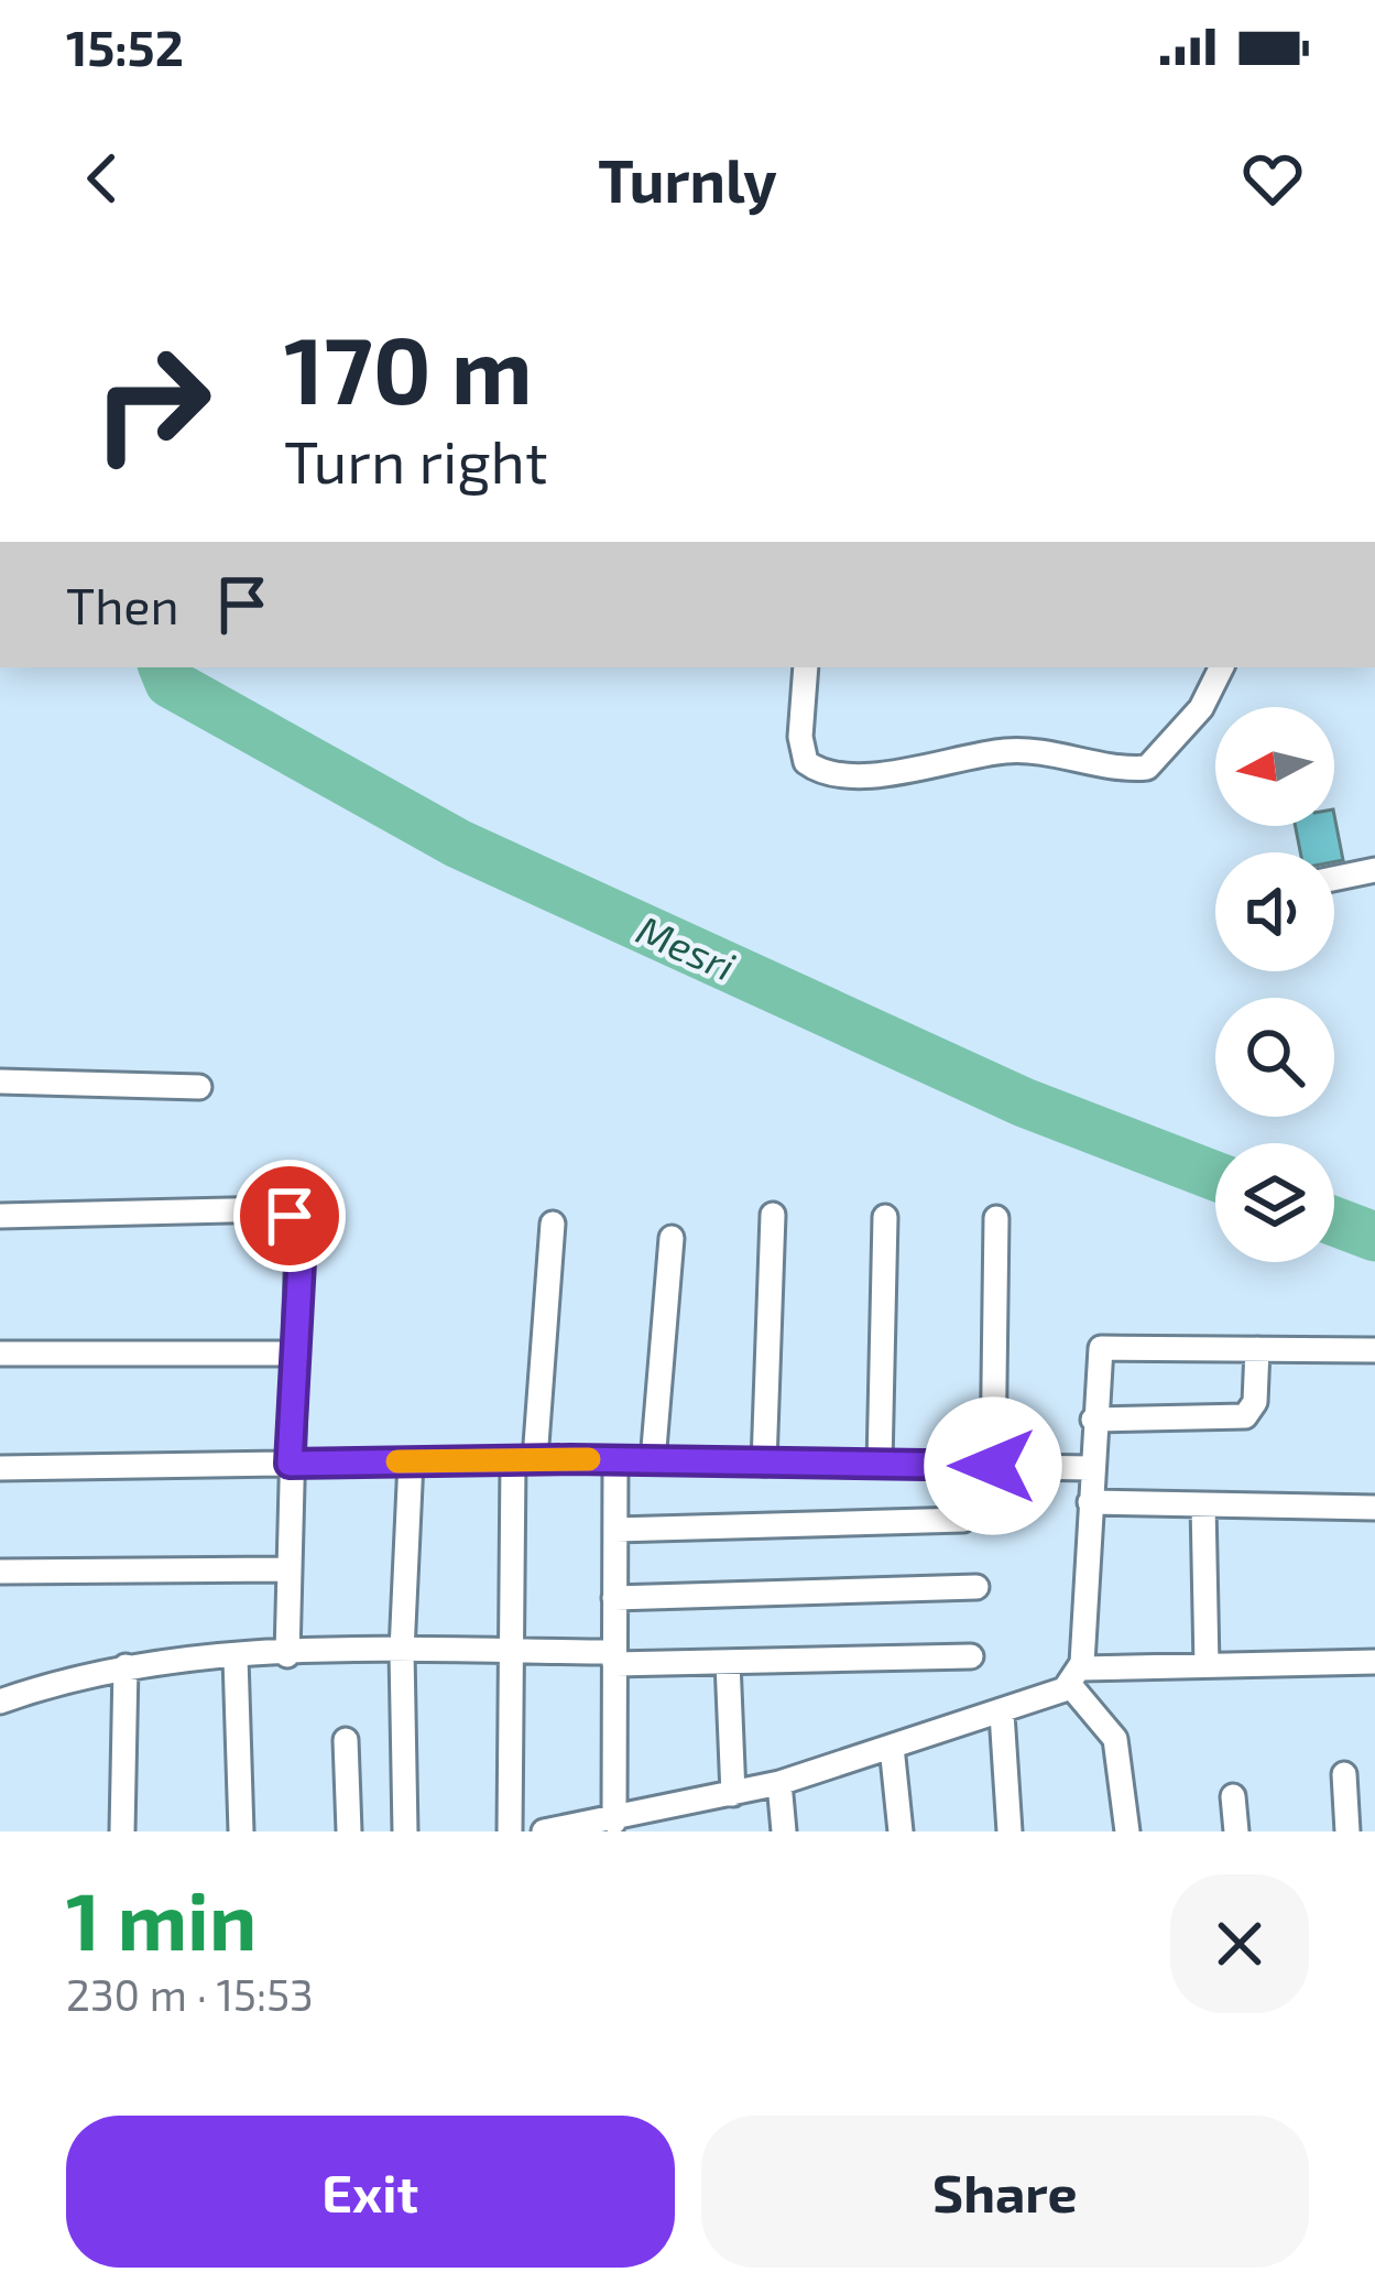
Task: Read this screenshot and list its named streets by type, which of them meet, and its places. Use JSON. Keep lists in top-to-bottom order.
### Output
{
  "water": ["Mesri"],
  "north": "left",
  "page": {
    "status": "15:52",
    "header": "Turnly",
    "turn": ["170 m", "Turn right"],
    "then": "Then",
    "heading": ["1 min", "230 m · 15:53"],
    "buttons": ["Exit", "Share"]
  }
}
